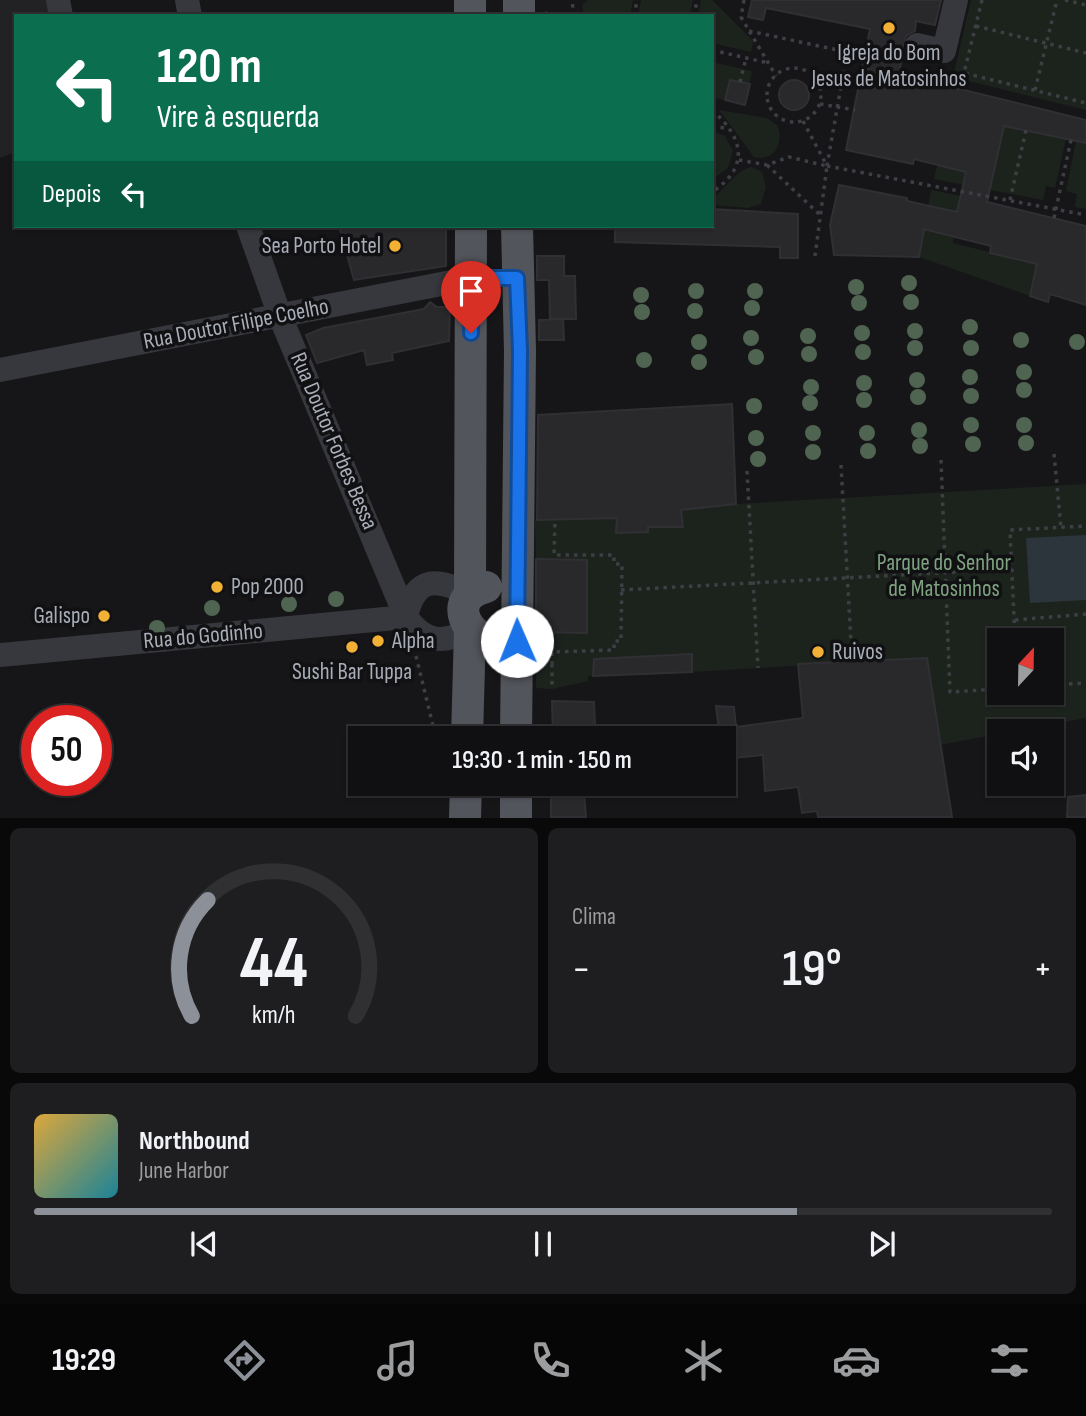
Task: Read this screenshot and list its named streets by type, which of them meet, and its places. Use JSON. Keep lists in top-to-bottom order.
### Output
{
  "streets": {
    "street": ["Rua Doutor Filipe Coelho", "Rua Doutor Forbes Bessa", "Rua do Godinho"]
  },
  "crossings": [
    ["Rua Doutor Filipe Coelho", "Rua Doutor Forbes Bessa"],
    ["Rua Doutor Forbes Bessa", "Rua do Godinho"]
  ],
  "parks": ["Parque do Senhor de Matosinhos"],
  "places": [
    "Igreja do Bom Jesus de Matosinhos",
    "Sea Porto Hotel",
    "Pop 2000",
    "Galispo",
    "Alpha",
    "Sushi Bar Tuppa",
    "Ruivos"
  ],
  "north": "top",
  "page": {
    "turn": ["120 m", "Vire à esquerda"],
    "then": "Depois",
    "limit": "50",
    "trip": "19:30 · 1 min · 150 m",
    "tile": "Clima",
    "heat": ["−", "19°", "+"],
    "song": ["Northbound", "June Harbor"],
    "tabs": "19:29",
    "gauge": ["44", "km/h"]
  }
}
